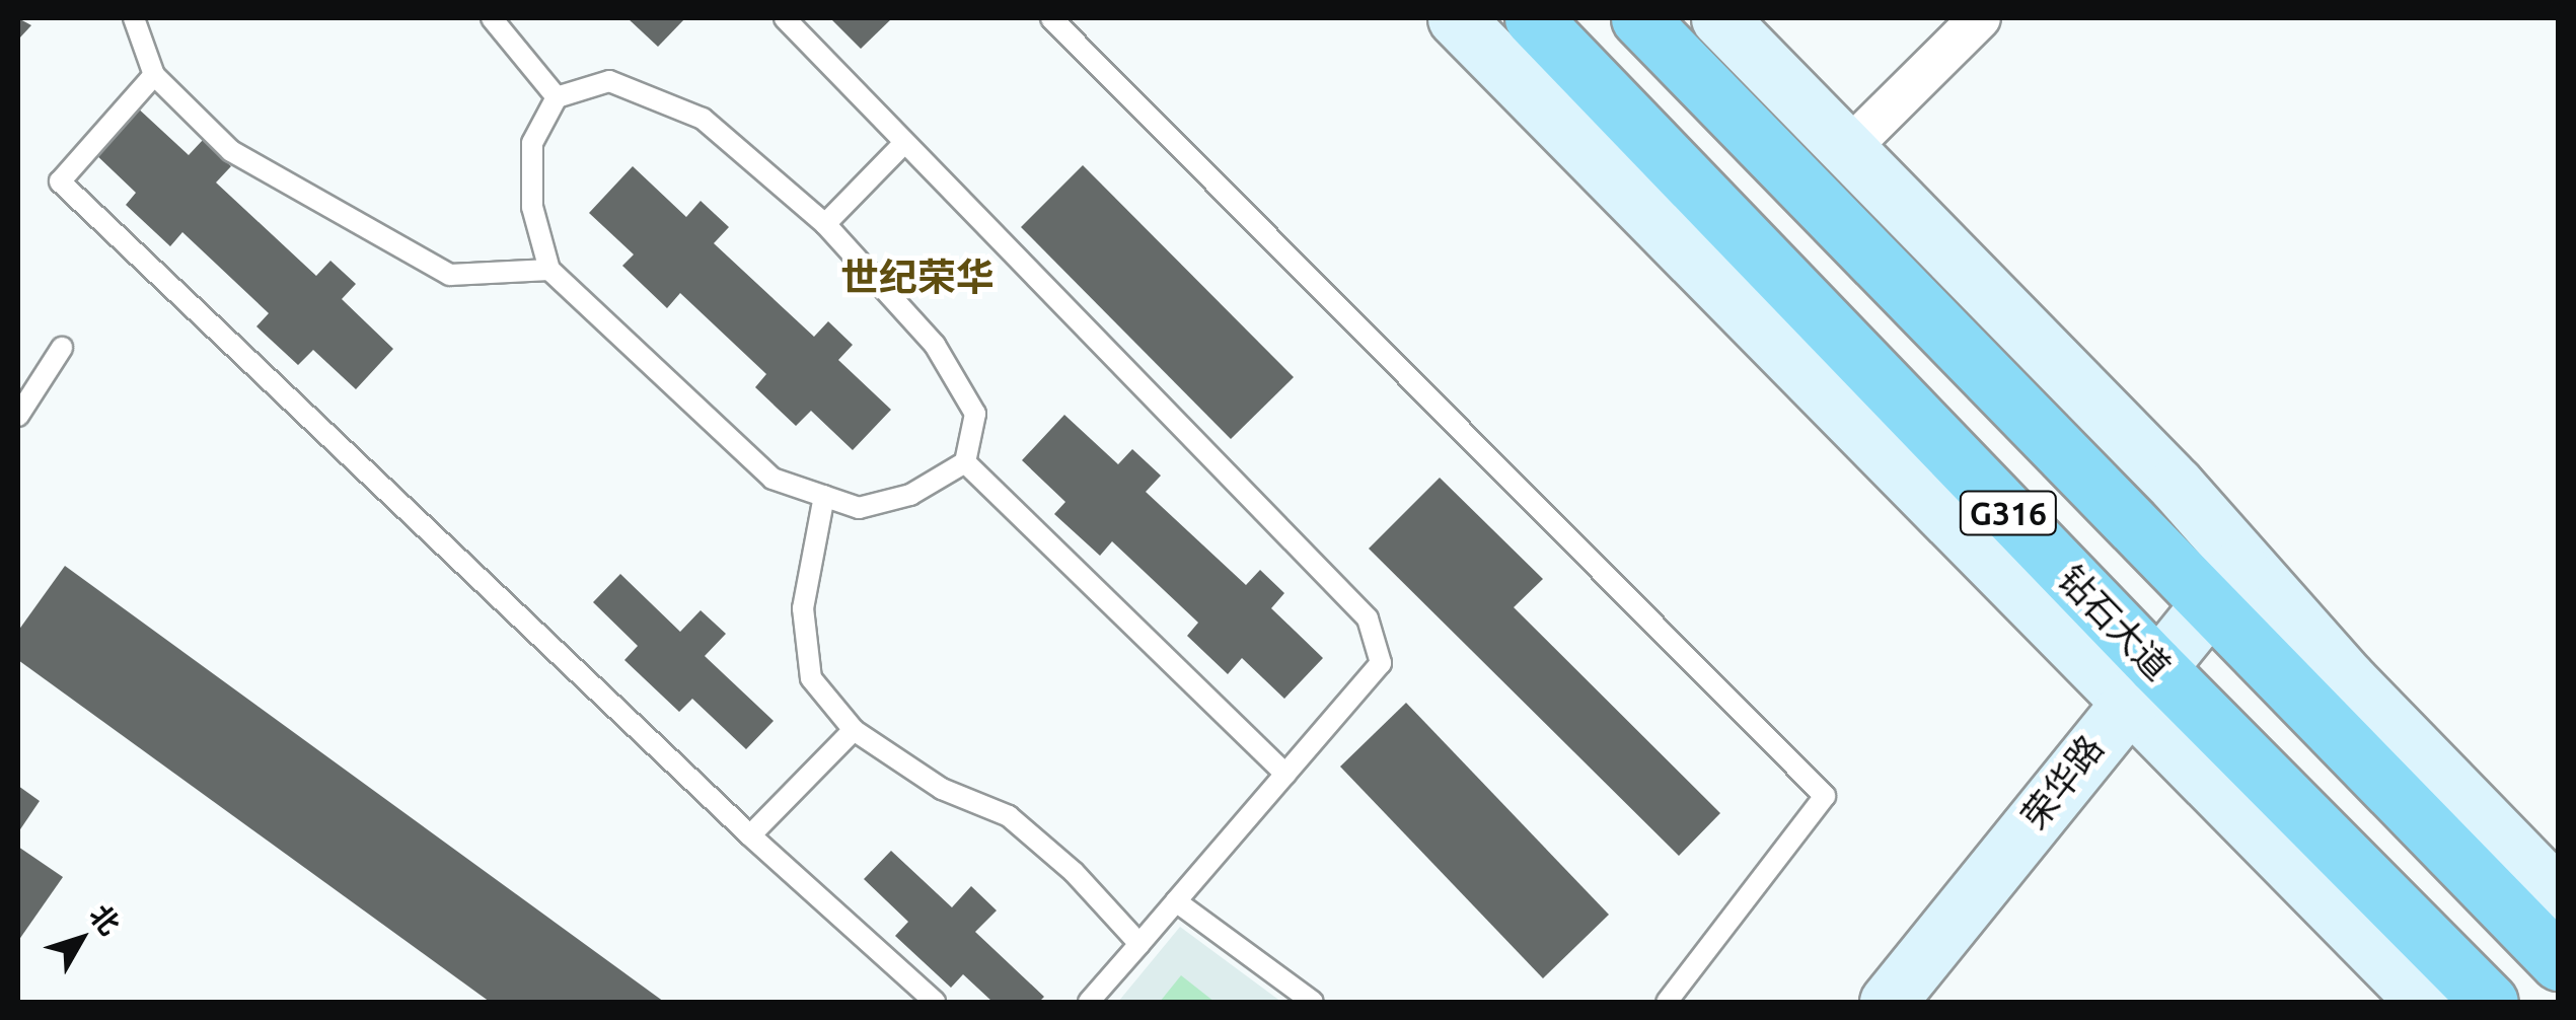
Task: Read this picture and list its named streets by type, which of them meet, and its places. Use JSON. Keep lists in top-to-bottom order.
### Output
{
  "streets": {
    "highway": ["G316", "钻石大道"],
    "street": ["荣华路"]
  },
  "crossings": [
    ["G316", "荣华路"],
    ["钻石大道", "荣华路"]
  ],
  "districts": ["世纪荣华"],
  "north": "top right"
}
